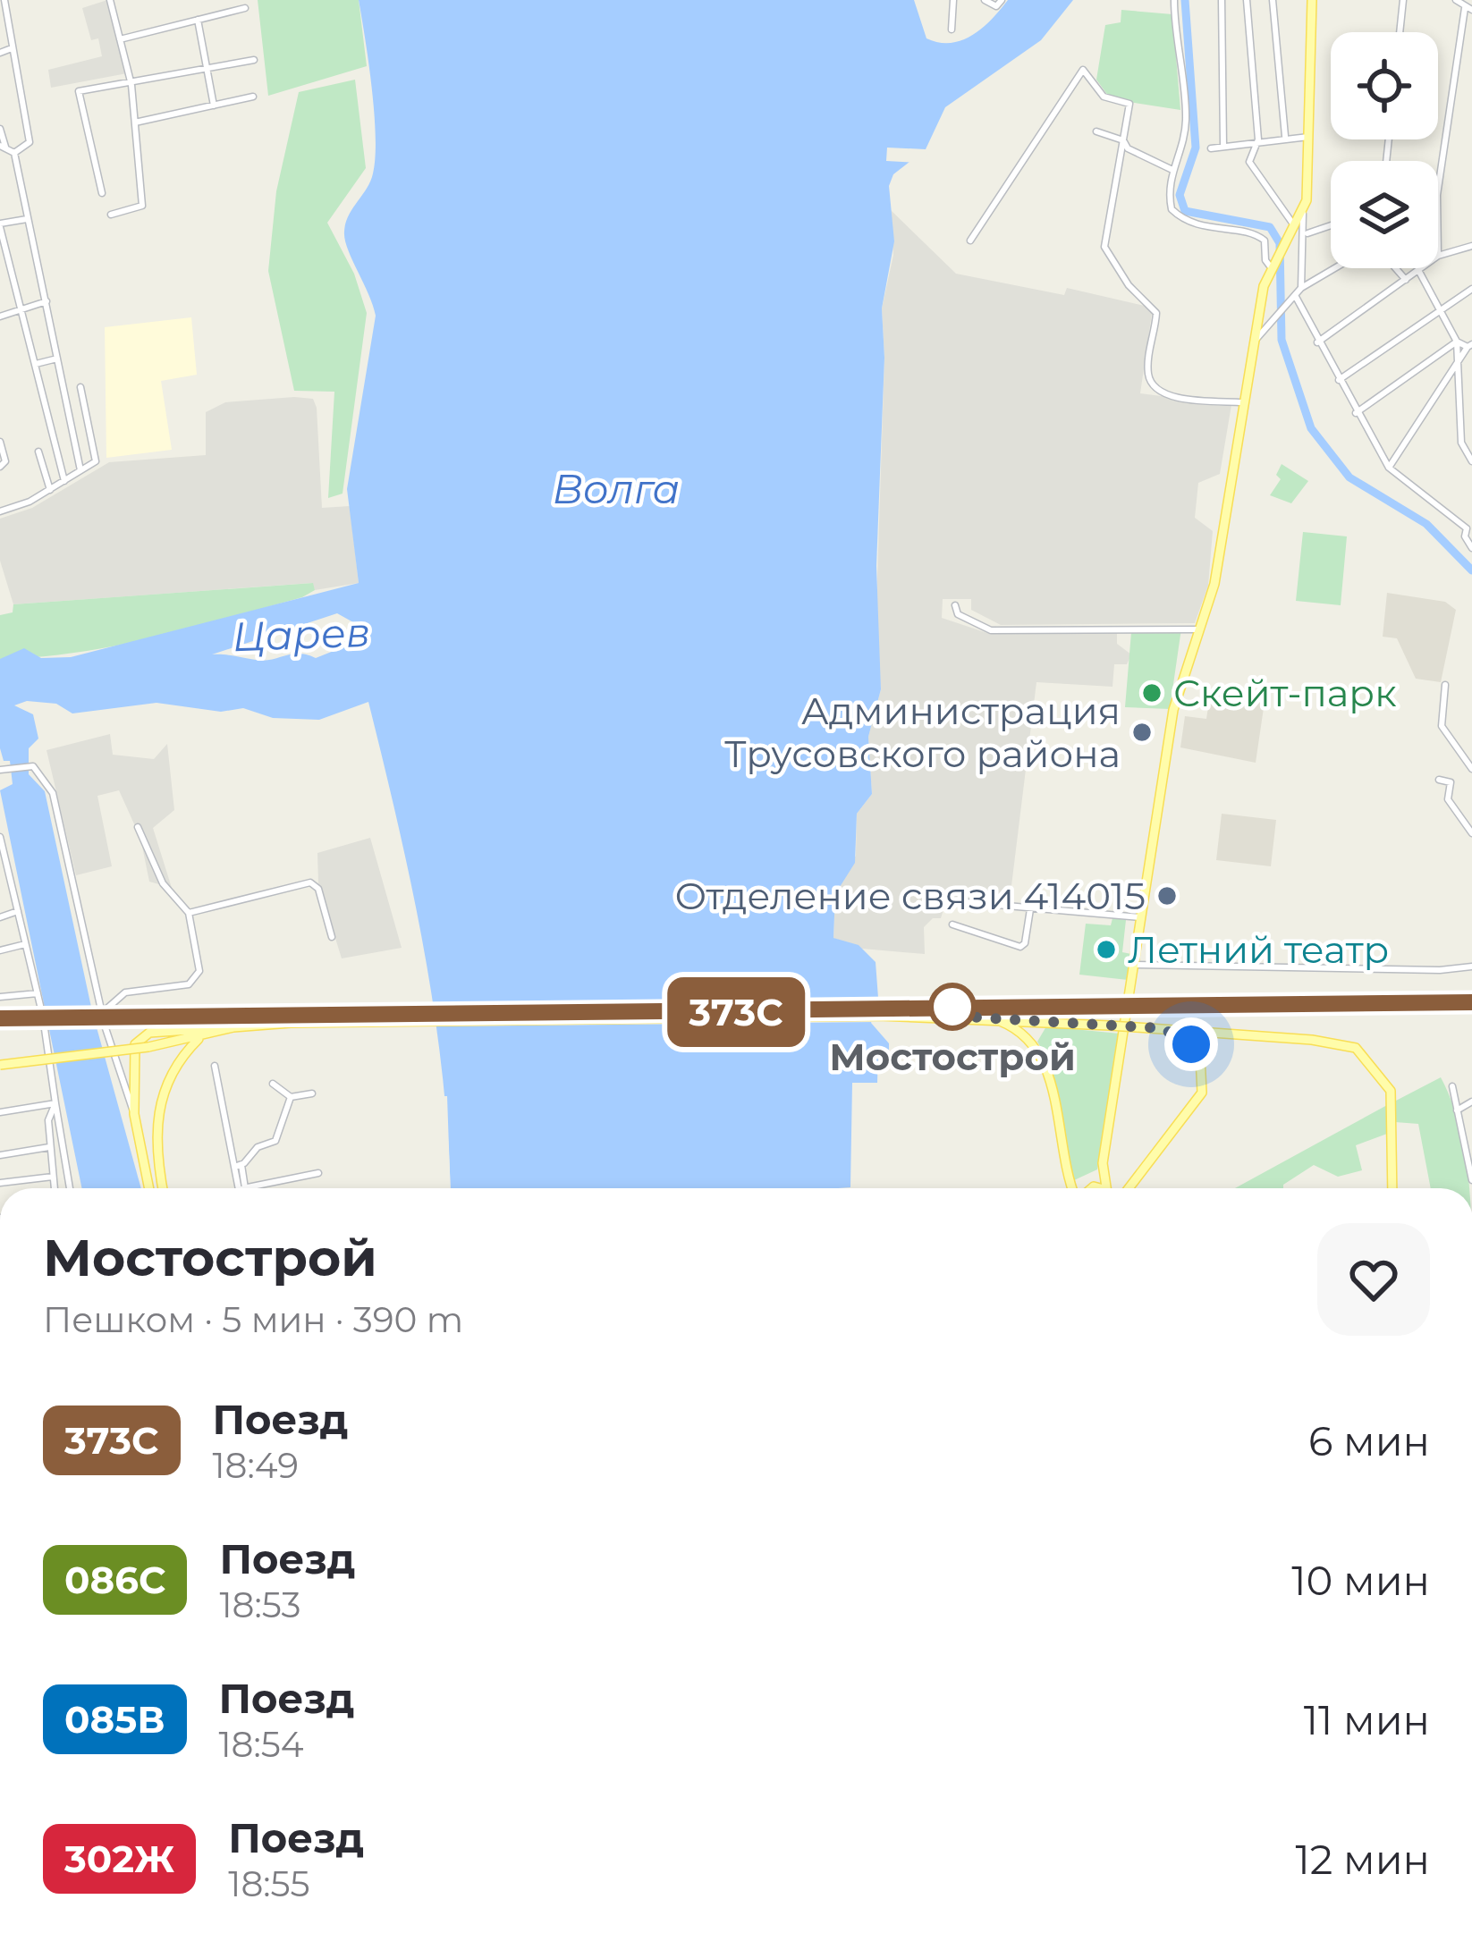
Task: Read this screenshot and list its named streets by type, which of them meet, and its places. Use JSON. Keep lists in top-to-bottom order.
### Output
{
  "water": ["Волга", "Царев"],
  "places": [
    "Скейт-парк",
    "Администрация Трусовского района",
    "Отделение связи 414015",
    "Летний театр",
    "Мостострой"
  ],
  "page": {
    "on_map": "373C",
    "heading": ["Мостострой", "Пешком · 5 мин · 390 m"],
    "list": [
      {
        "mark": "373C",
        "name": "Поезд",
        "note": "18:49",
        "value": "6 мин"
      },
      {
        "mark": "086С",
        "name": "Поезд",
        "note": "18:53",
        "value": "10 мин"
      },
      {
        "mark": "085В",
        "name": "Поезд",
        "note": "18:54",
        "value": "11 мин"
      },
      {
        "mark": "302Ж",
        "name": "Поезд",
        "note": "18:55",
        "value": "12 мин"
      }
    ]
  }
}
